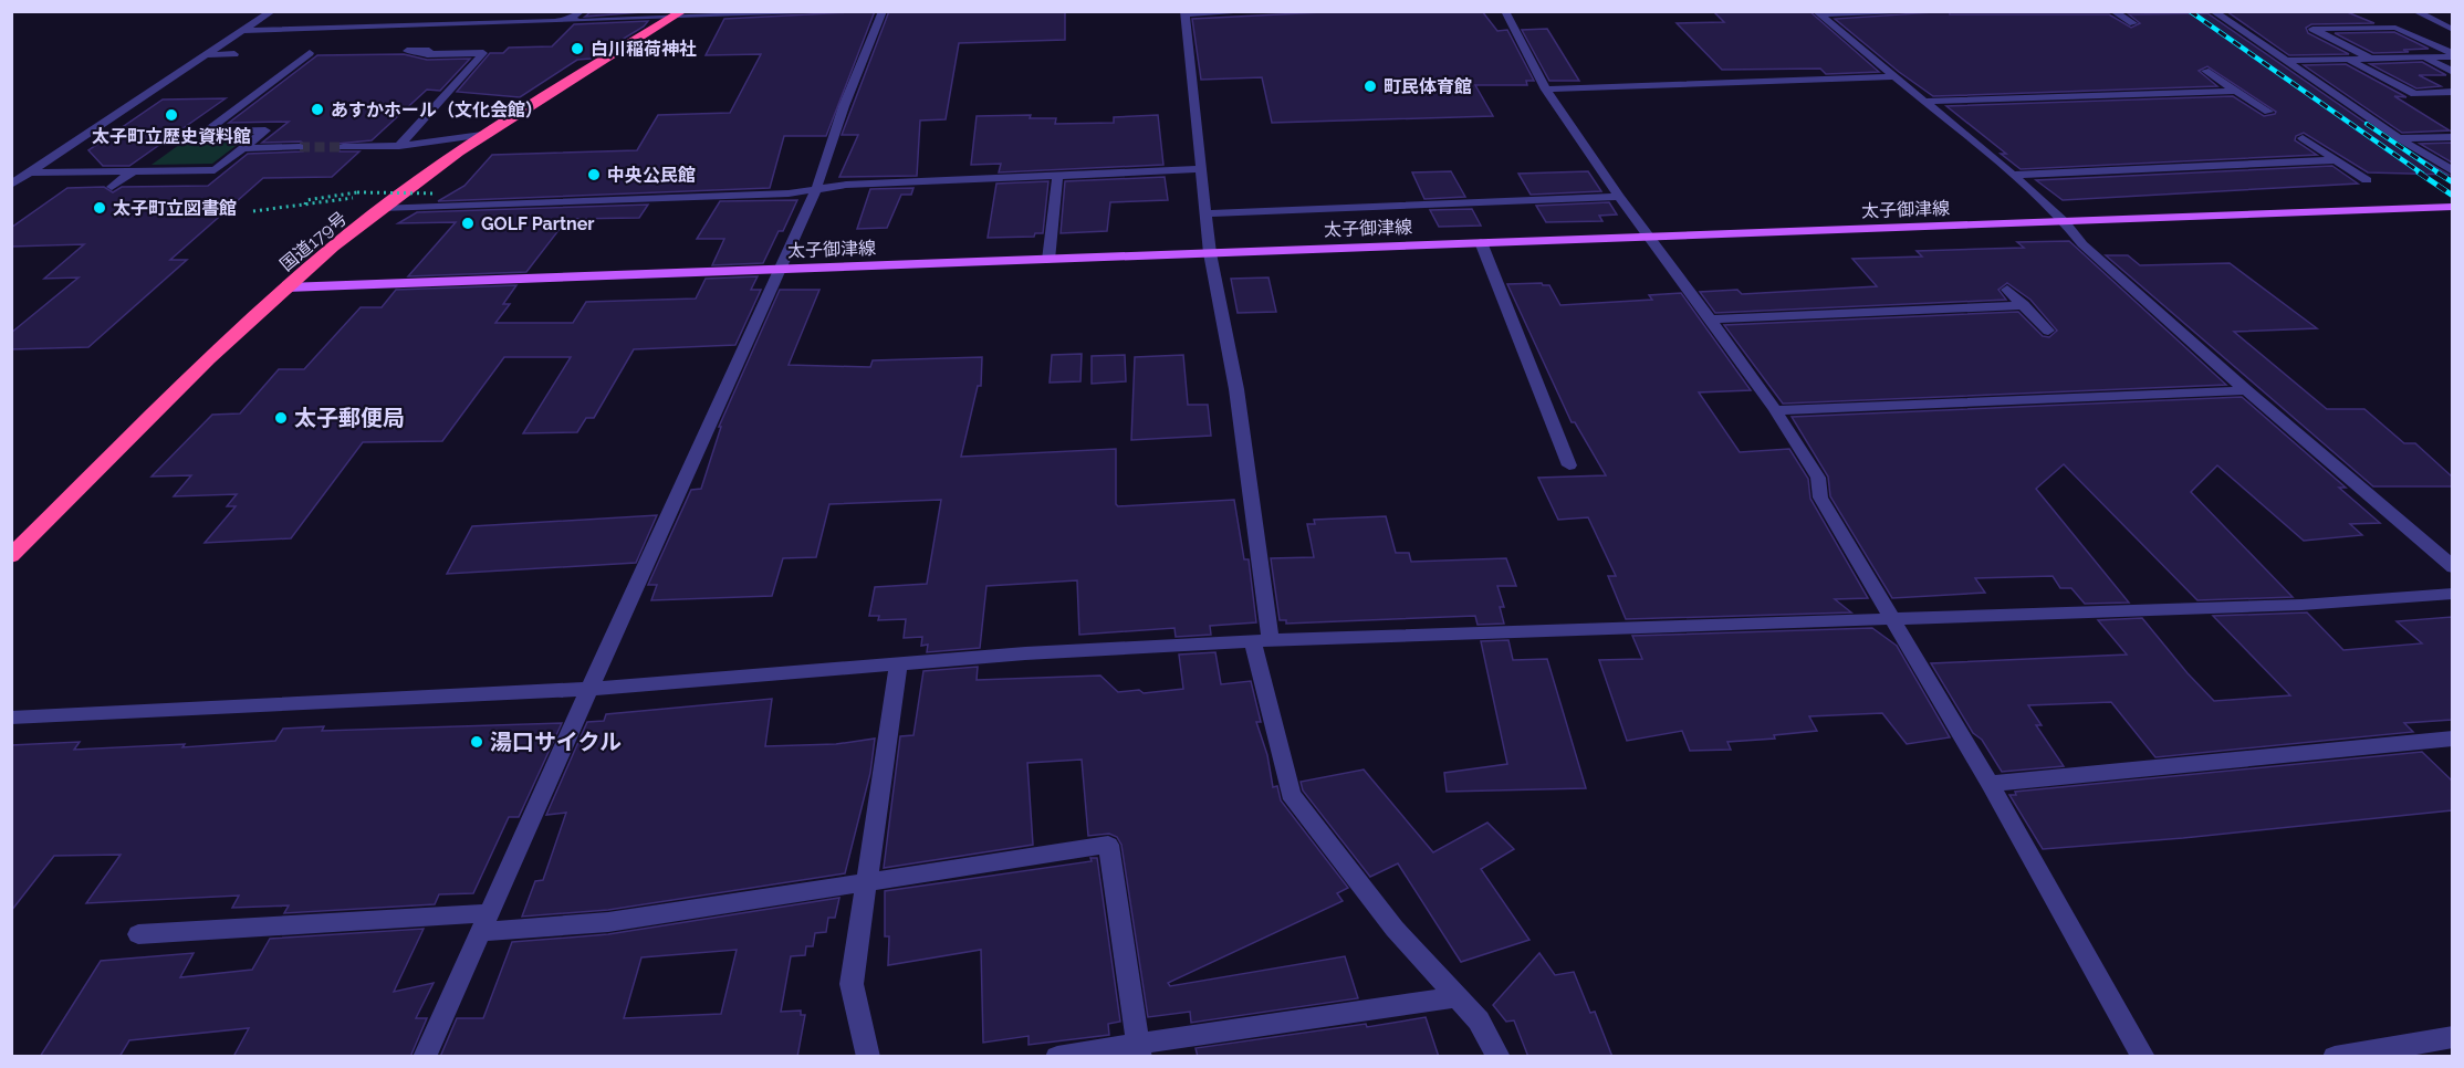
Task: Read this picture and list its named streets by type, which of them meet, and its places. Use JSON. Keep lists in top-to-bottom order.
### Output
{
  "streets": {
    "highway": ["国道179号"],
    "main road": ["太子御津線"]
  },
  "crossings": [
    ["太子御津線", "国道179号"]
  ],
  "places": [
    "白川稲荷神社",
    "町民体育館",
    "あすかホール（文化会館）",
    "太子町立歴史資料館",
    "中央公民館",
    "太子町立図書館",
    "GOLF Partner",
    "太子郵便局",
    "湯口サイクル"
  ]
}
